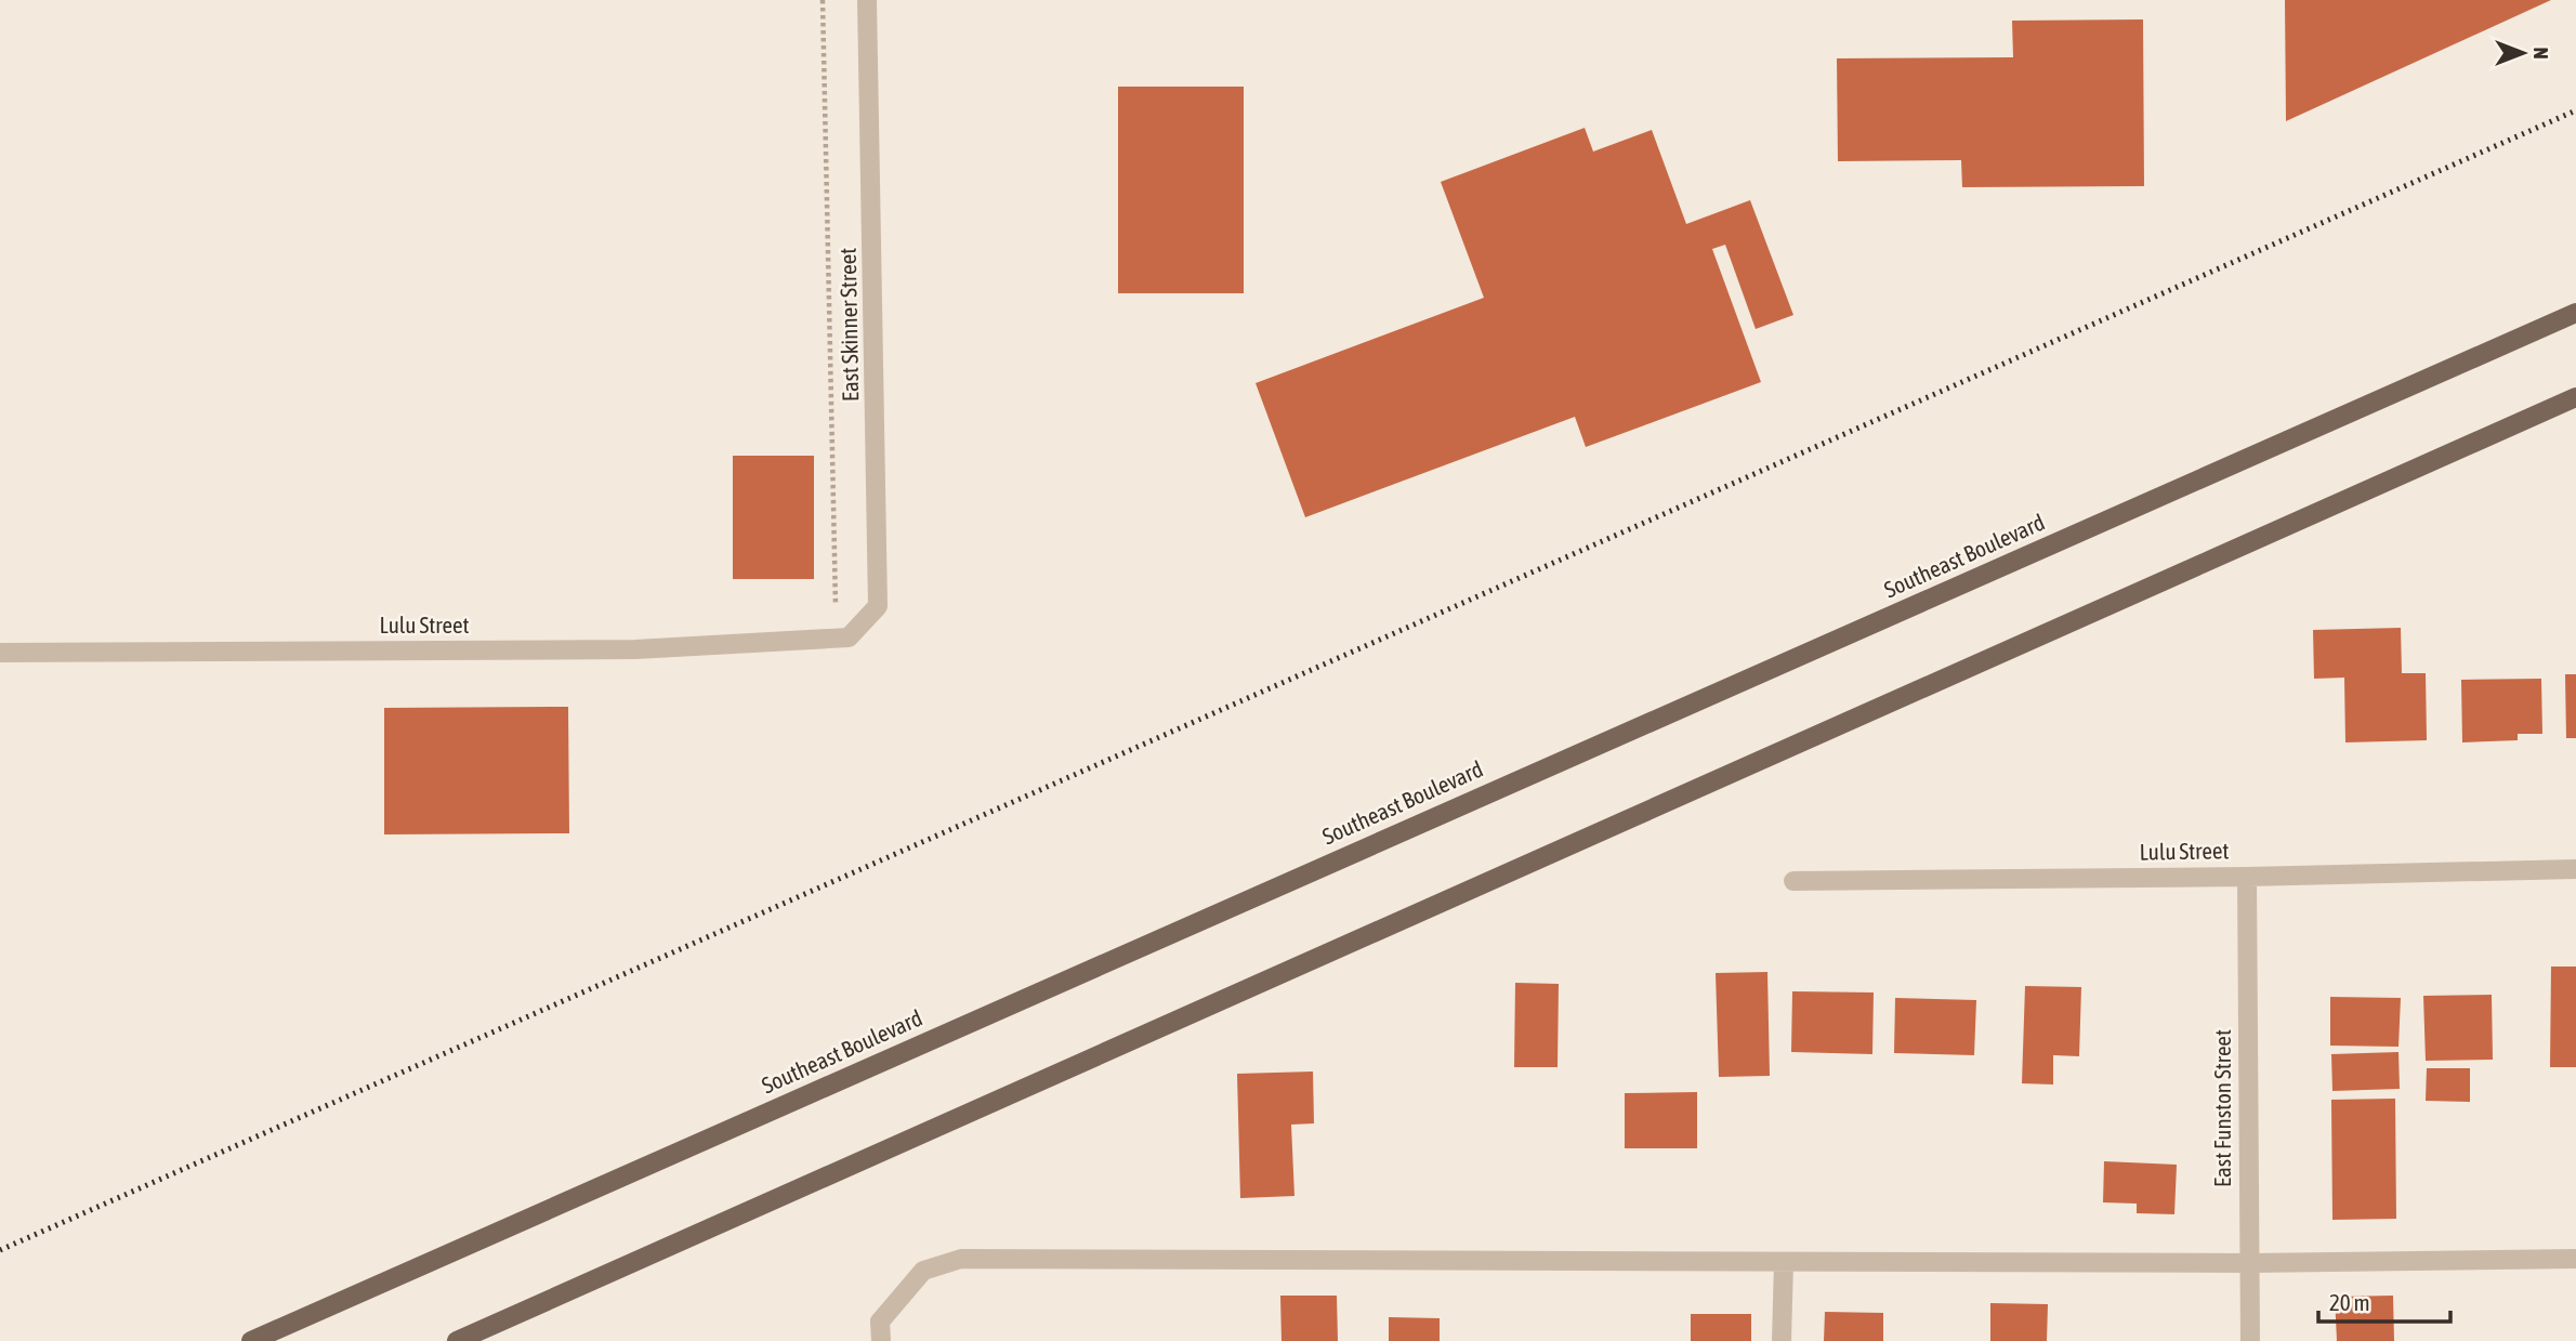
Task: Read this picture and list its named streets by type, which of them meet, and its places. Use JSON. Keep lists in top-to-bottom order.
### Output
{
  "streets": {
    "main road": ["Southeast Boulevard"],
    "street": ["East Skinner Street", "Lulu Street", "East Funston Street"]
  },
  "crossings": [
    ["East Skinner Street", "Lulu Street"],
    ["Lulu Street", "East Funston Street"]
  ],
  "scale_bar": "20 m",
  "north": "right"
}
